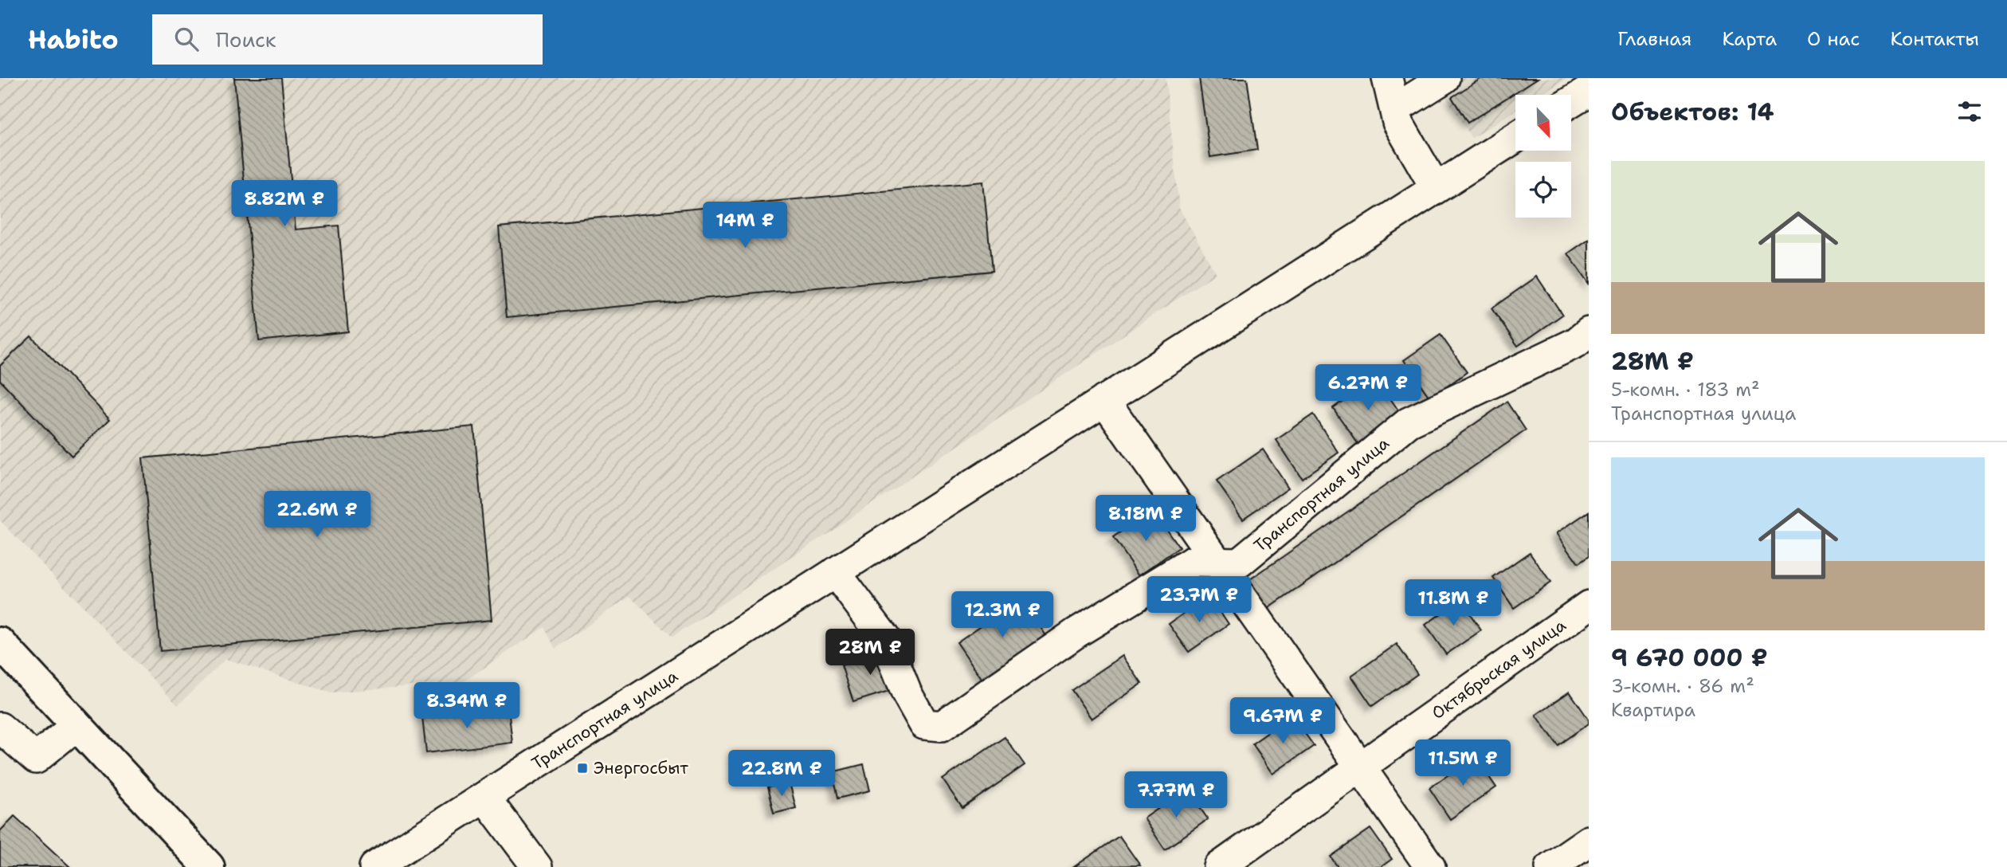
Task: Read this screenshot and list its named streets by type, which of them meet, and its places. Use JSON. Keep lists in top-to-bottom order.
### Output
{
  "streets": {
    "street": ["Транспортная улица", "Октябрьская улица"]
  },
  "places": {
    "transit": ["Энергосбыт"]
  },
  "north": "bottom right",
  "page": {
    "header": "Habito",
    "search": "Поиск",
    "nav": [
      "Главная",
      "Карта",
      "О нас",
      "Контакты"
    ],
    "heading": "Объектов: 14",
    "list": [
      {
        "name": "28M ₽",
        "note": "5-комн. · 183 m² · Транспортная улица"
      },
      {
        "name": "9 670 000 ₽",
        "note": "3-комн. · 86 m² · Квартира"
      }
    ],
    "price": [
      "8.82M ₽",
      "14M ₽",
      "6.27M ₽",
      "22.6M ₽",
      "8.18M ₽",
      "23.7M ₽",
      "11.8M ₽",
      "12.3M ₽",
      "28M ₽",
      "8.34M ₽",
      "9.67M ₽",
      "11.5M ₽",
      "22.8M ₽",
      "7.77M ₽"
    ]
  }
}
